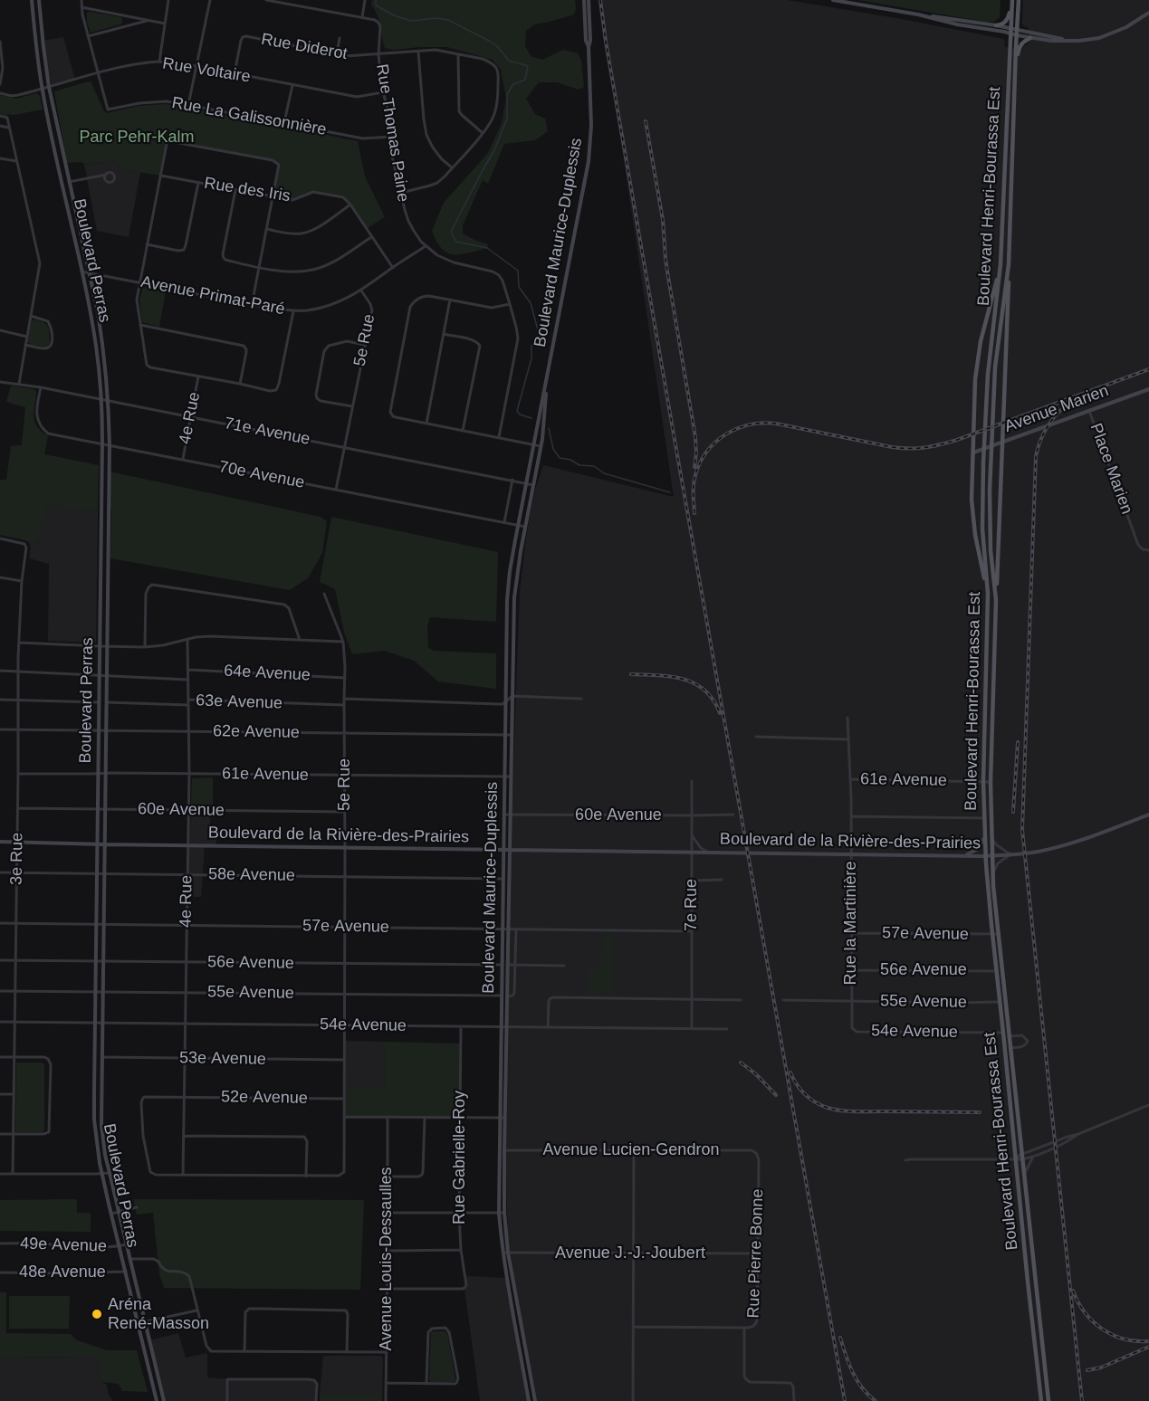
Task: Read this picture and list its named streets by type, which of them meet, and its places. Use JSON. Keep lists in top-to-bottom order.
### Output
{
  "streets": {
    "main road": ["Boulevard Henri-Bourassa Est"],
    "street": [
      "Rue Diderot",
      "Rue Voltaire",
      "Rue La Galissonnière",
      "Rue Thomas Paine",
      "Rue des Iris",
      "Boulevard Maurice-Duplessis",
      "Boulevard Perras",
      "Avenue Primat-Paré",
      "5e Rue",
      "Avenue Marien",
      "4e Rue",
      "71e Avenue",
      "Place Marien",
      "70e Avenue",
      "64e Avenue",
      "63e Avenue",
      "62e Avenue",
      "61e Avenue",
      "60e Avenue",
      "Boulevard de la Rivière-des-Prairies",
      "3e Rue",
      "58e Avenue",
      "7e Rue",
      "Rue la Martinière",
      "57e Avenue",
      "56e Avenue",
      "55e Avenue",
      "54e Avenue",
      "53e Avenue",
      "52e Avenue",
      "Avenue Lucien-Gendron",
      "Rue Gabrielle-Roy",
      "49e Avenue",
      "Avenue J.-J.-Joubert",
      "Rue Pierre Bonne",
      "Avenue Louis-Dessaulles",
      "48e Avenue"
    ]
  },
  "crossings": [
    ["Rue Diderot", "Rue Voltaire"],
    ["Rue Diderot", "Rue Thomas Paine"],
    ["Rue Voltaire", "Rue La Galissonnière"],
    ["Rue Voltaire", "Rue Thomas Paine"],
    ["Rue Voltaire", "Boulevard Perras"],
    ["Rue La Galissonnière", "Rue Thomas Paine"],
    ["Rue Thomas Paine", "Avenue Primat-Paré"],
    ["Boulevard Henri-Bourassa Est", "61e Avenue"],
    ["Boulevard Henri-Bourassa Est", "Boulevard de la Rivière-des-Prairies"],
    ["Boulevard Henri-Bourassa Est", "57e Avenue"],
    ["Boulevard Henri-Bourassa Est", "56e Avenue"],
    ["Boulevard Henri-Bourassa Est", "55e Avenue"],
    ["Boulevard Henri-Bourassa Est", "54e Avenue"],
    ["Boulevard Maurice-Duplessis", "71e Avenue"],
    ["Boulevard Maurice-Duplessis", "70e Avenue"],
    ["Boulevard Maurice-Duplessis", "62e Avenue"],
    ["Boulevard Maurice-Duplessis", "61e Avenue"],
    ["Boulevard Maurice-Duplessis", "60e Avenue"],
    ["Boulevard Maurice-Duplessis", "Boulevard de la Rivière-des-Prairies"],
    ["Boulevard Maurice-Duplessis", "58e Avenue"],
    ["Boulevard Maurice-Duplessis", "57e Avenue"],
    ["Boulevard Maurice-Duplessis", "56e Avenue"],
    ["Boulevard Maurice-Duplessis", "55e Avenue"],
    ["Boulevard Maurice-Duplessis", "54e Avenue"],
    ["Boulevard Maurice-Duplessis", "Avenue Lucien-Gendron"],
    ["Boulevard Maurice-Duplessis", "Avenue J.-J.-Joubert"],
    ["Boulevard Perras", "Avenue Primat-Paré"],
    ["Boulevard Perras", "71e Avenue"],
    ["Boulevard Perras", "70e Avenue"],
    ["Boulevard Perras", "63e Avenue"],
    ["Boulevard Perras", "62e Avenue"],
    ["Boulevard Perras", "61e Avenue"],
    ["Boulevard Perras", "60e Avenue"],
    ["Boulevard Perras", "Boulevard de la Rivière-des-Prairies"],
    ["Boulevard Perras", "58e Avenue"],
    ["Boulevard Perras", "57e Avenue"],
    ["Boulevard Perras", "56e Avenue"],
    ["Boulevard Perras", "55e Avenue"],
    ["Boulevard Perras", "54e Avenue"],
    ["Boulevard Perras", "53e Avenue"],
    ["Boulevard Perras", "49e Avenue"],
    ["Boulevard Perras", "48e Avenue"],
    ["Avenue Primat-Paré", "5e Rue"],
    ["5e Rue", "71e Avenue"],
    ["5e Rue", "70e Avenue"],
    ["5e Rue", "64e Avenue"],
    ["5e Rue", "63e Avenue"],
    ["5e Rue", "62e Avenue"],
    ["5e Rue", "61e Avenue"],
    ["5e Rue", "60e Avenue"],
    ["5e Rue", "Boulevard de la Rivière-des-Prairies"],
    ["5e Rue", "58e Avenue"],
    ["5e Rue", "57e Avenue"],
    ["5e Rue", "56e Avenue"],
    ["5e Rue", "55e Avenue"],
    ["5e Rue", "54e Avenue"],
    ["5e Rue", "53e Avenue"],
    ["5e Rue", "52e Avenue"],
    ["Avenue Marien", "Place Marien"],
    ["4e Rue", "71e Avenue"],
    ["4e Rue", "70e Avenue"],
    ["4e Rue", "63e Avenue"],
    ["4e Rue", "62e Avenue"],
    ["4e Rue", "61e Avenue"],
    ["4e Rue", "60e Avenue"],
    ["4e Rue", "Boulevard de la Rivière-des-Prairies"],
    ["4e Rue", "58e Avenue"],
    ["4e Rue", "57e Avenue"],
    ["4e Rue", "56e Avenue"],
    ["4e Rue", "55e Avenue"],
    ["4e Rue", "54e Avenue"],
    ["4e Rue", "53e Avenue"],
    ["4e Rue", "52e Avenue"],
    ["71e Avenue", "70e Avenue"],
    ["62e Avenue", "3e Rue"],
    ["61e Avenue", "3e Rue"],
    ["61e Avenue", "Rue la Martinière"],
    ["60e Avenue", "3e Rue"],
    ["60e Avenue", "7e Rue"],
    ["Boulevard de la Rivière-des-Prairies", "3e Rue"],
    ["Boulevard de la Rivière-des-Prairies", "7e Rue"],
    ["Boulevard de la Rivière-des-Prairies", "Rue la Martinière"],
    ["3e Rue", "58e Avenue"],
    ["3e Rue", "57e Avenue"],
    ["3e Rue", "56e Avenue"],
    ["3e Rue", "55e Avenue"],
    ["3e Rue", "54e Avenue"],
    ["7e Rue", "57e Avenue"],
    ["7e Rue", "54e Avenue"],
    ["Rue la Martinière", "57e Avenue"],
    ["Rue la Martinière", "56e Avenue"],
    ["Rue la Martinière", "55e Avenue"],
    ["Rue la Martinière", "54e Avenue"],
    ["54e Avenue", "Rue Gabrielle-Roy"],
    ["Avenue Lucien-Gendron", "Rue Pierre Bonne"],
    ["Rue Gabrielle-Roy", "Avenue Louis-Dessaulles"],
    ["Avenue J.-J.-Joubert", "Rue Pierre Bonne"]
  ],
  "parks": ["Parc Pehr-Kalm"],
  "places": ["Aréna René-Masson"]
}
